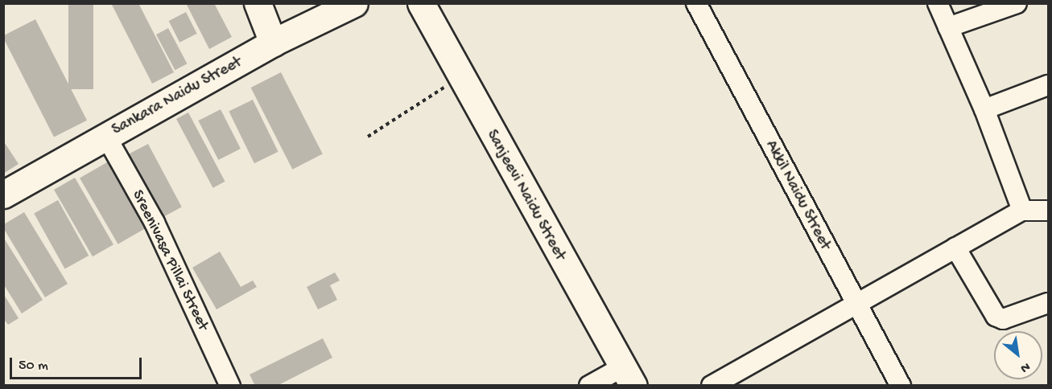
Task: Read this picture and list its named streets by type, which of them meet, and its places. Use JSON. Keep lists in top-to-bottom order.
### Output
{
  "streets": {
    "main road": ["Sankara Naidu Street", "Sanjeevi Naidu Street"],
    "street": ["Akkil Naidu Street", "Sreenivasa Pillai Street"]
  },
  "crossings": [
    ["Sankara Naidu Street", "Sreenivasa Pillai Street"]
  ],
  "scale_bar": "50 m",
  "north": "bottom right"
}
